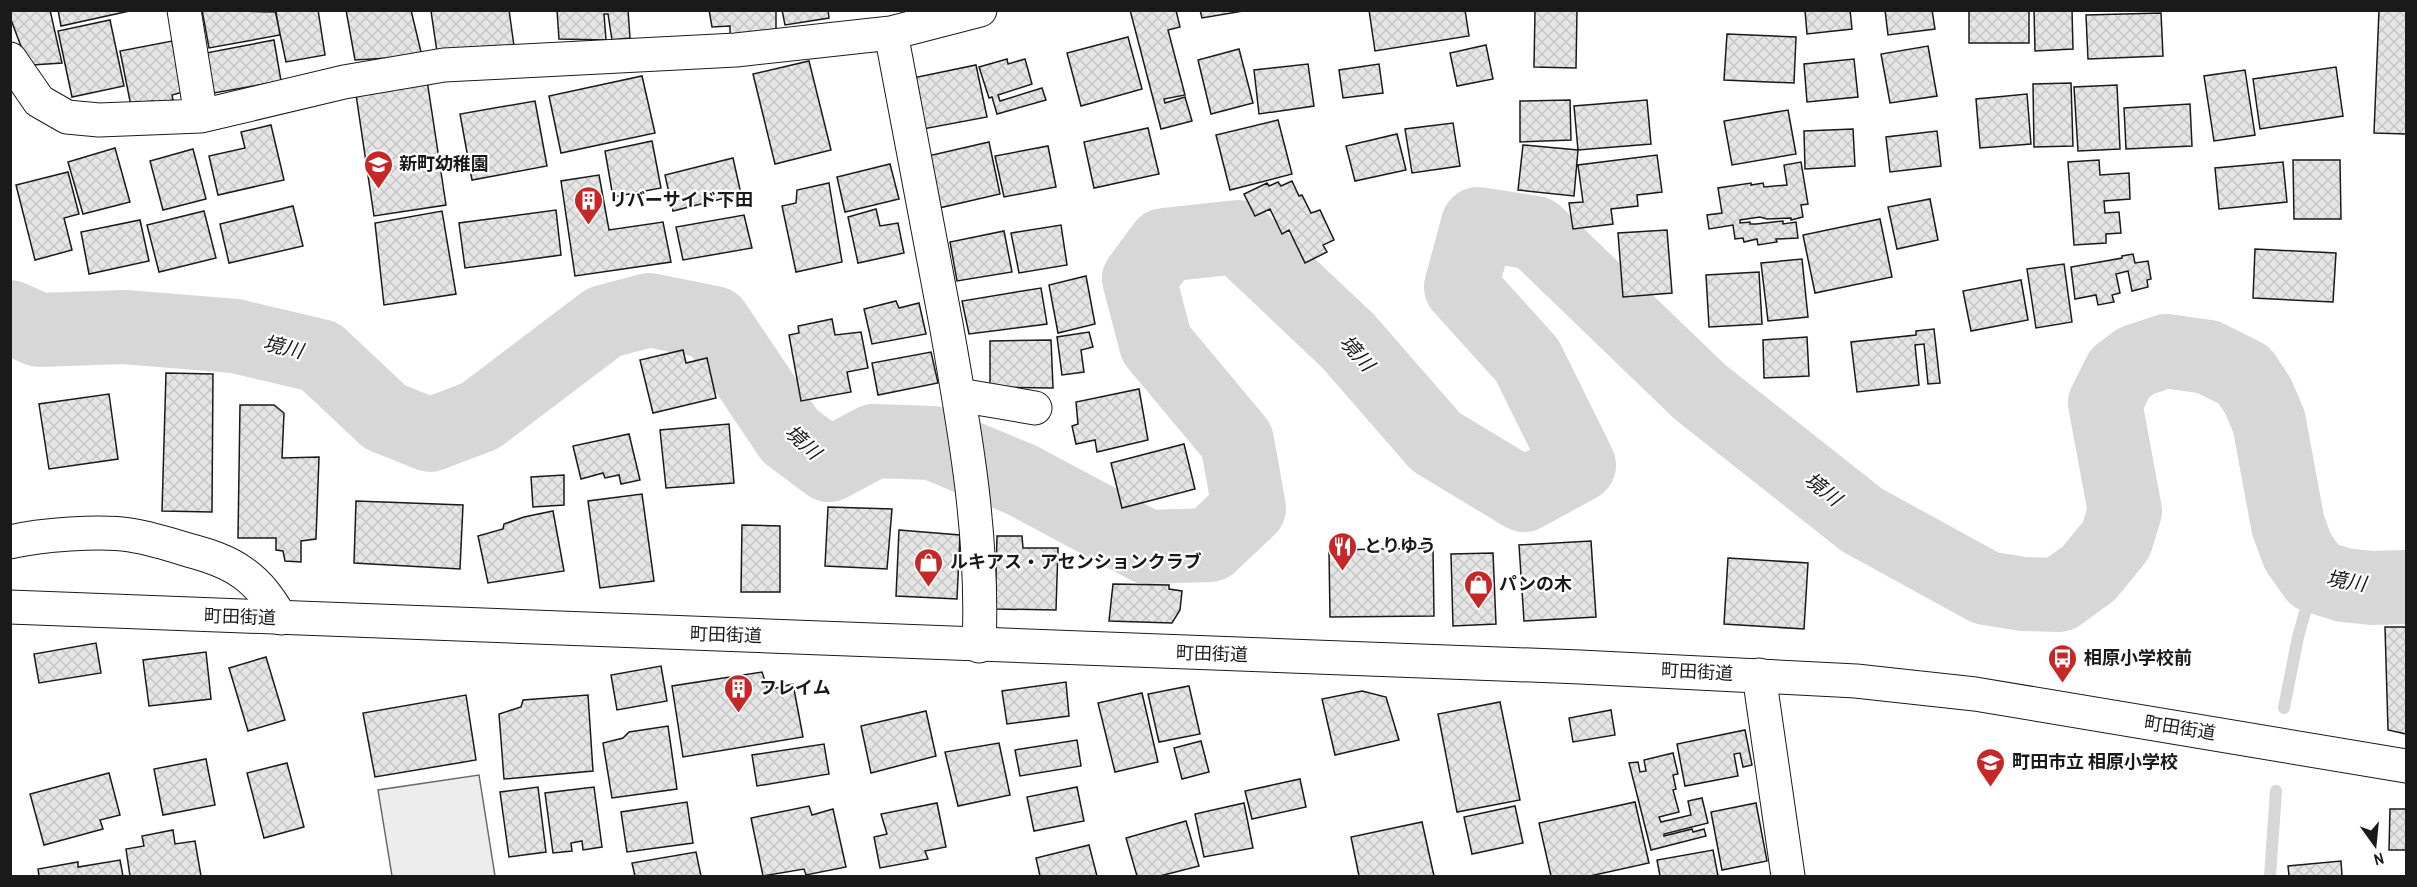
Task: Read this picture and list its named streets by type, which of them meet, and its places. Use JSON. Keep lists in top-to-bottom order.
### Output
{
  "streets": {
    "main road": ["町田街道"]
  },
  "water": ["境川"],
  "places": {
    "school or university": ["新町幼稚園", "町田市立 相原小学校"],
    "building": ["リバーサイド下田", "フレイム"],
    "restaurant": ["とりゆう"],
    "shop": ["ルキアス・アセンションクラブ", "パンの木"],
    "bus stop": ["相原小学校前"]
  },
  "north": "bottom"
}
